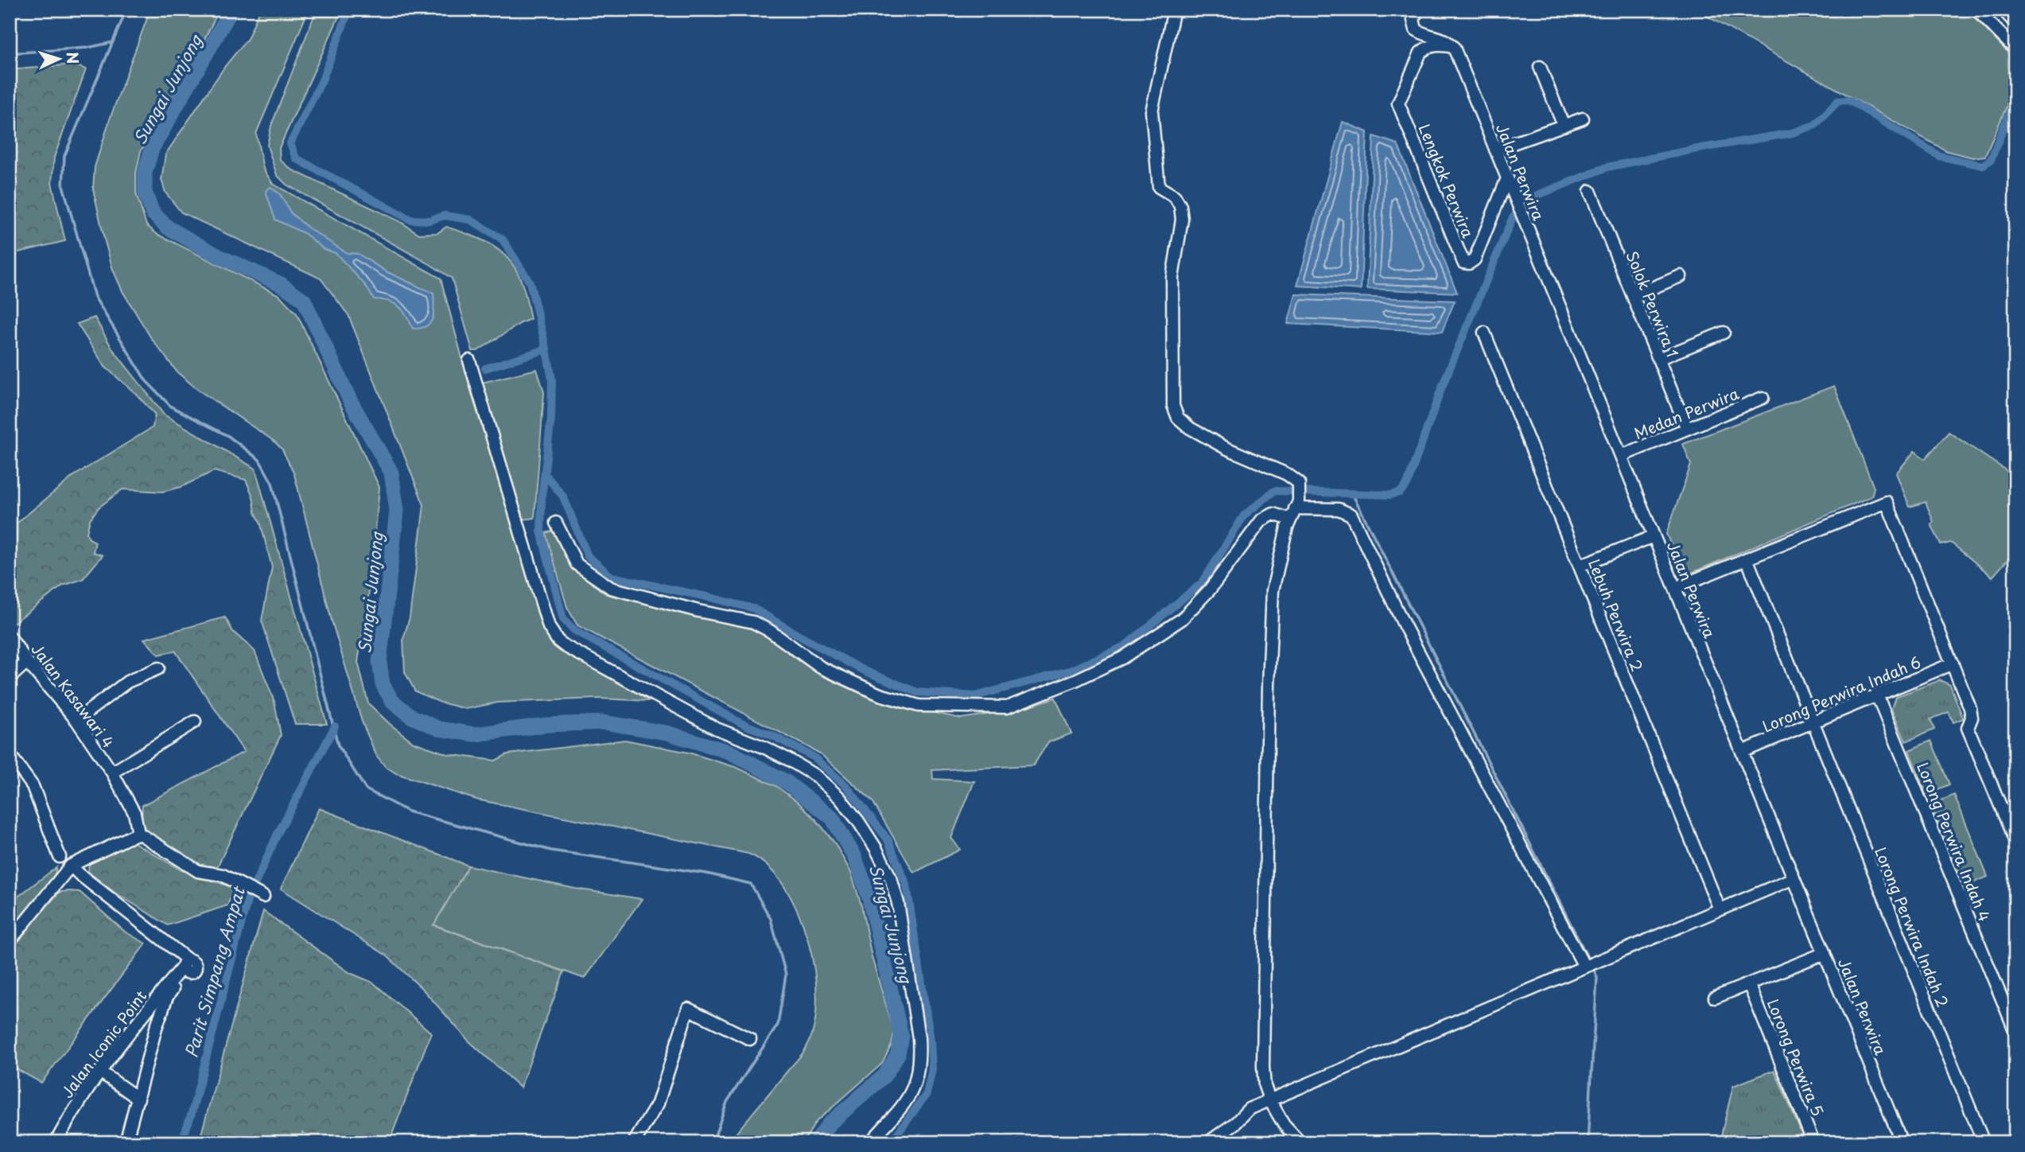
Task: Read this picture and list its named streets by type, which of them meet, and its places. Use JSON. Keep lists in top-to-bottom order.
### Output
{
  "streets": {
    "street": [
      "Jalan Perwira",
      "Lengkok Perwira",
      "Solok Perwira 1",
      "Medan Perwira",
      "Lebuh Perwira 2",
      "Lorong Perwira Indah 6",
      "Jalan Kasawari 4",
      "Lorong Perwira Indah 4",
      "Lorong Perwira Indah 2",
      "Jalan Iconic Point",
      "Lorong Perwira 5"
    ]
  },
  "crossings": [
    ["Jalan Perwira", "Lengkok Perwira"],
    ["Jalan Perwira", "Medan Perwira"],
    ["Jalan Perwira", "Lorong Perwira Indah 6"],
    ["Solok Perwira 1", "Medan Perwira"],
    ["Lorong Perwira Indah 6", "Lorong Perwira Indah 4"],
    ["Lorong Perwira Indah 6", "Lorong Perwira Indah 2"]
  ],
  "water": ["Sungai Junjong", "Parit Simpang Ampat"],
  "north": "right"
}
